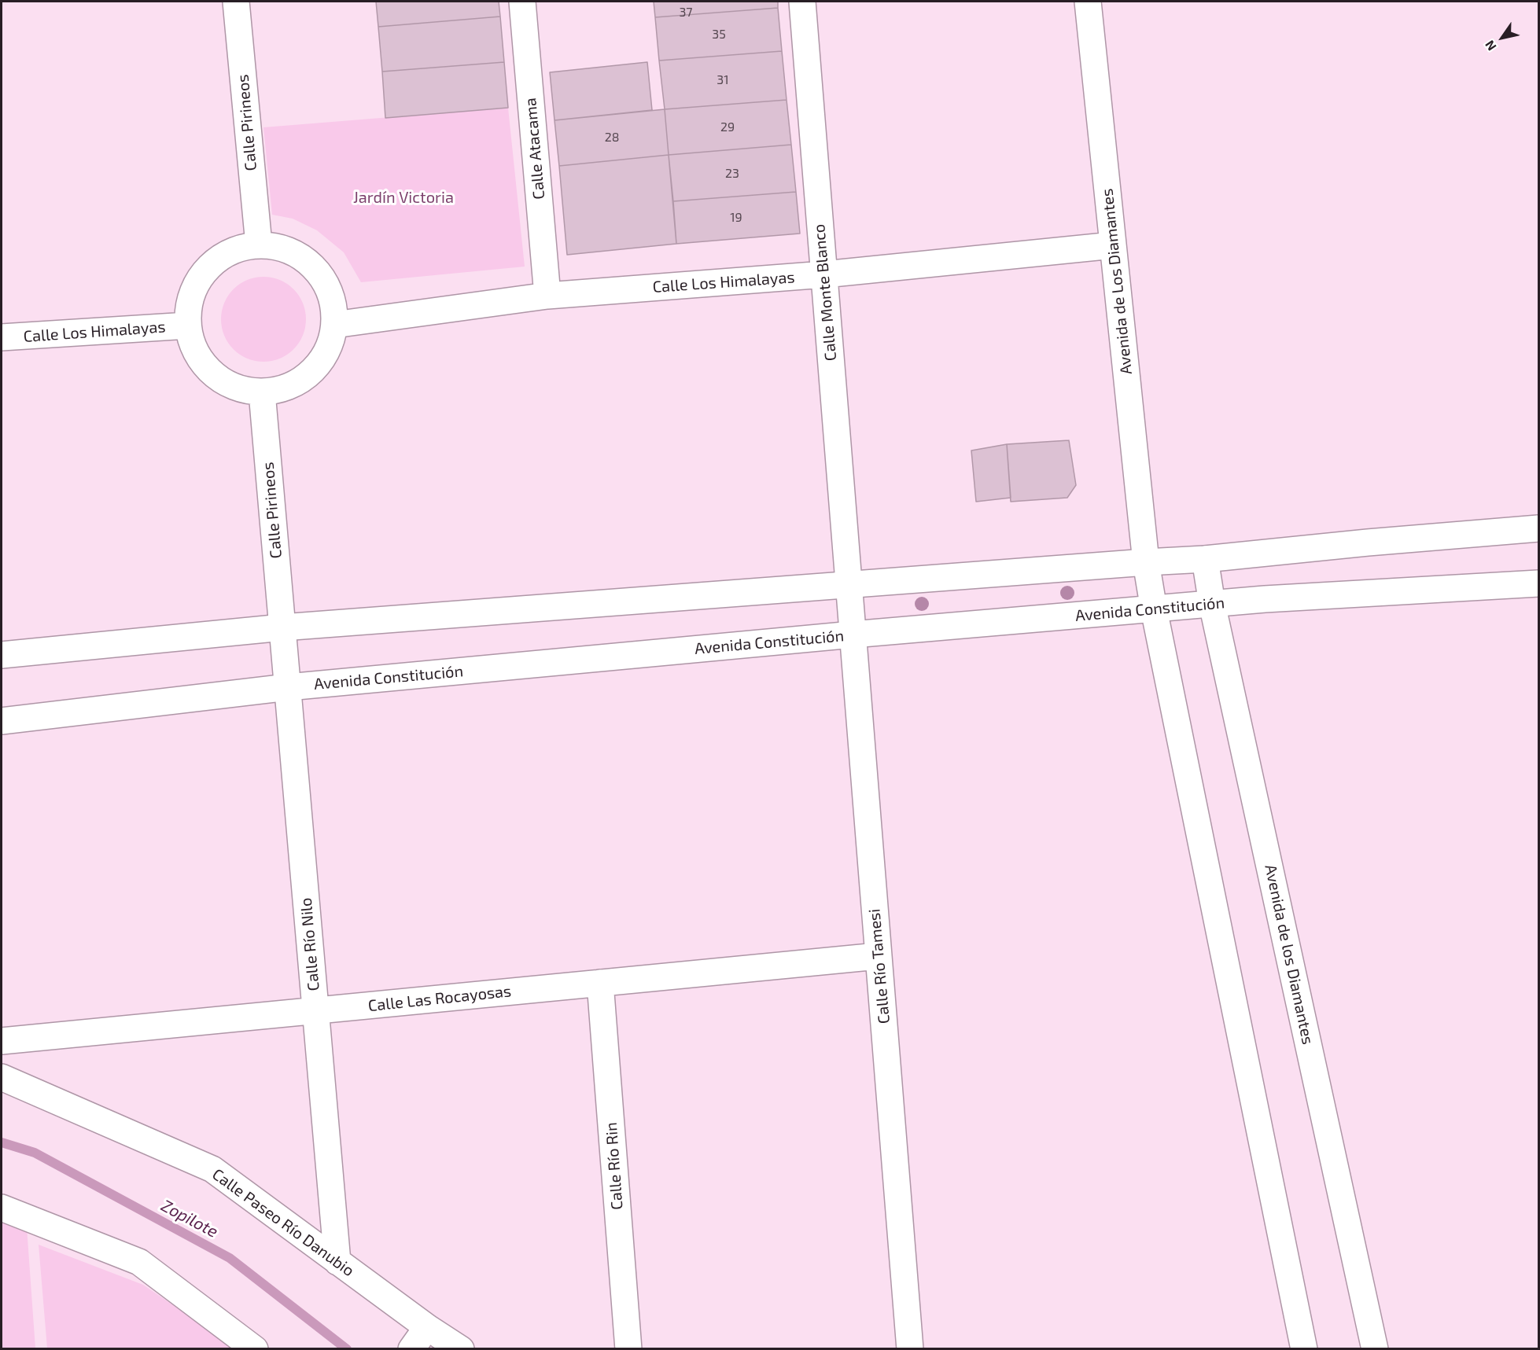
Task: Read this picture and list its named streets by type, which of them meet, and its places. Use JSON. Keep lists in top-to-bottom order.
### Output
{
  "streets": {
    "street": [
      "Calle Pirineos",
      "Calle Atacama",
      "Avenida de Los Diamantes",
      "Calle Los Himalayas",
      "Calle Monte Blanco",
      "Avenida Constitución",
      "Calle Río Nilo",
      "Avenida de los Diamantes",
      "Calle Río Tamesi",
      "Calle Las Rocayosas",
      "Calle Río Rin",
      "Calle Paseo Río Danubio"
    ]
  },
  "crossings": [
    ["Calle Pirineos", "Calle Los Himalayas"],
    ["Calle Pirineos", "Calle Río Nilo"],
    ["Calle Atacama", "Calle Los Himalayas"],
    ["Avenida de Los Diamantes", "Calle Los Himalayas"],
    ["Calle Los Himalayas", "Calle Monte Blanco"],
    ["Calle Monte Blanco", "Calle Río Tamesi"],
    ["Avenida Constitución", "Calle Río Nilo"],
    ["Avenida Constitución", "Avenida de los Diamantes"],
    ["Avenida Constitución", "Calle Río Tamesi"],
    ["Calle Río Nilo", "Calle Las Rocayosas"],
    ["Calle Río Nilo", "Calle Paseo Río Danubio"],
    ["Calle Río Tamesi", "Calle Las Rocayosas"],
    ["Calle Las Rocayosas", "Calle Río Rin"]
  ],
  "water": ["Zopilote"],
  "parks": ["Jardín Victoria"],
  "house_numbers": [
    "37",
    "35",
    "31",
    "29",
    "28",
    "23",
    "19"
  ],
  "north": "bottom left"
}
